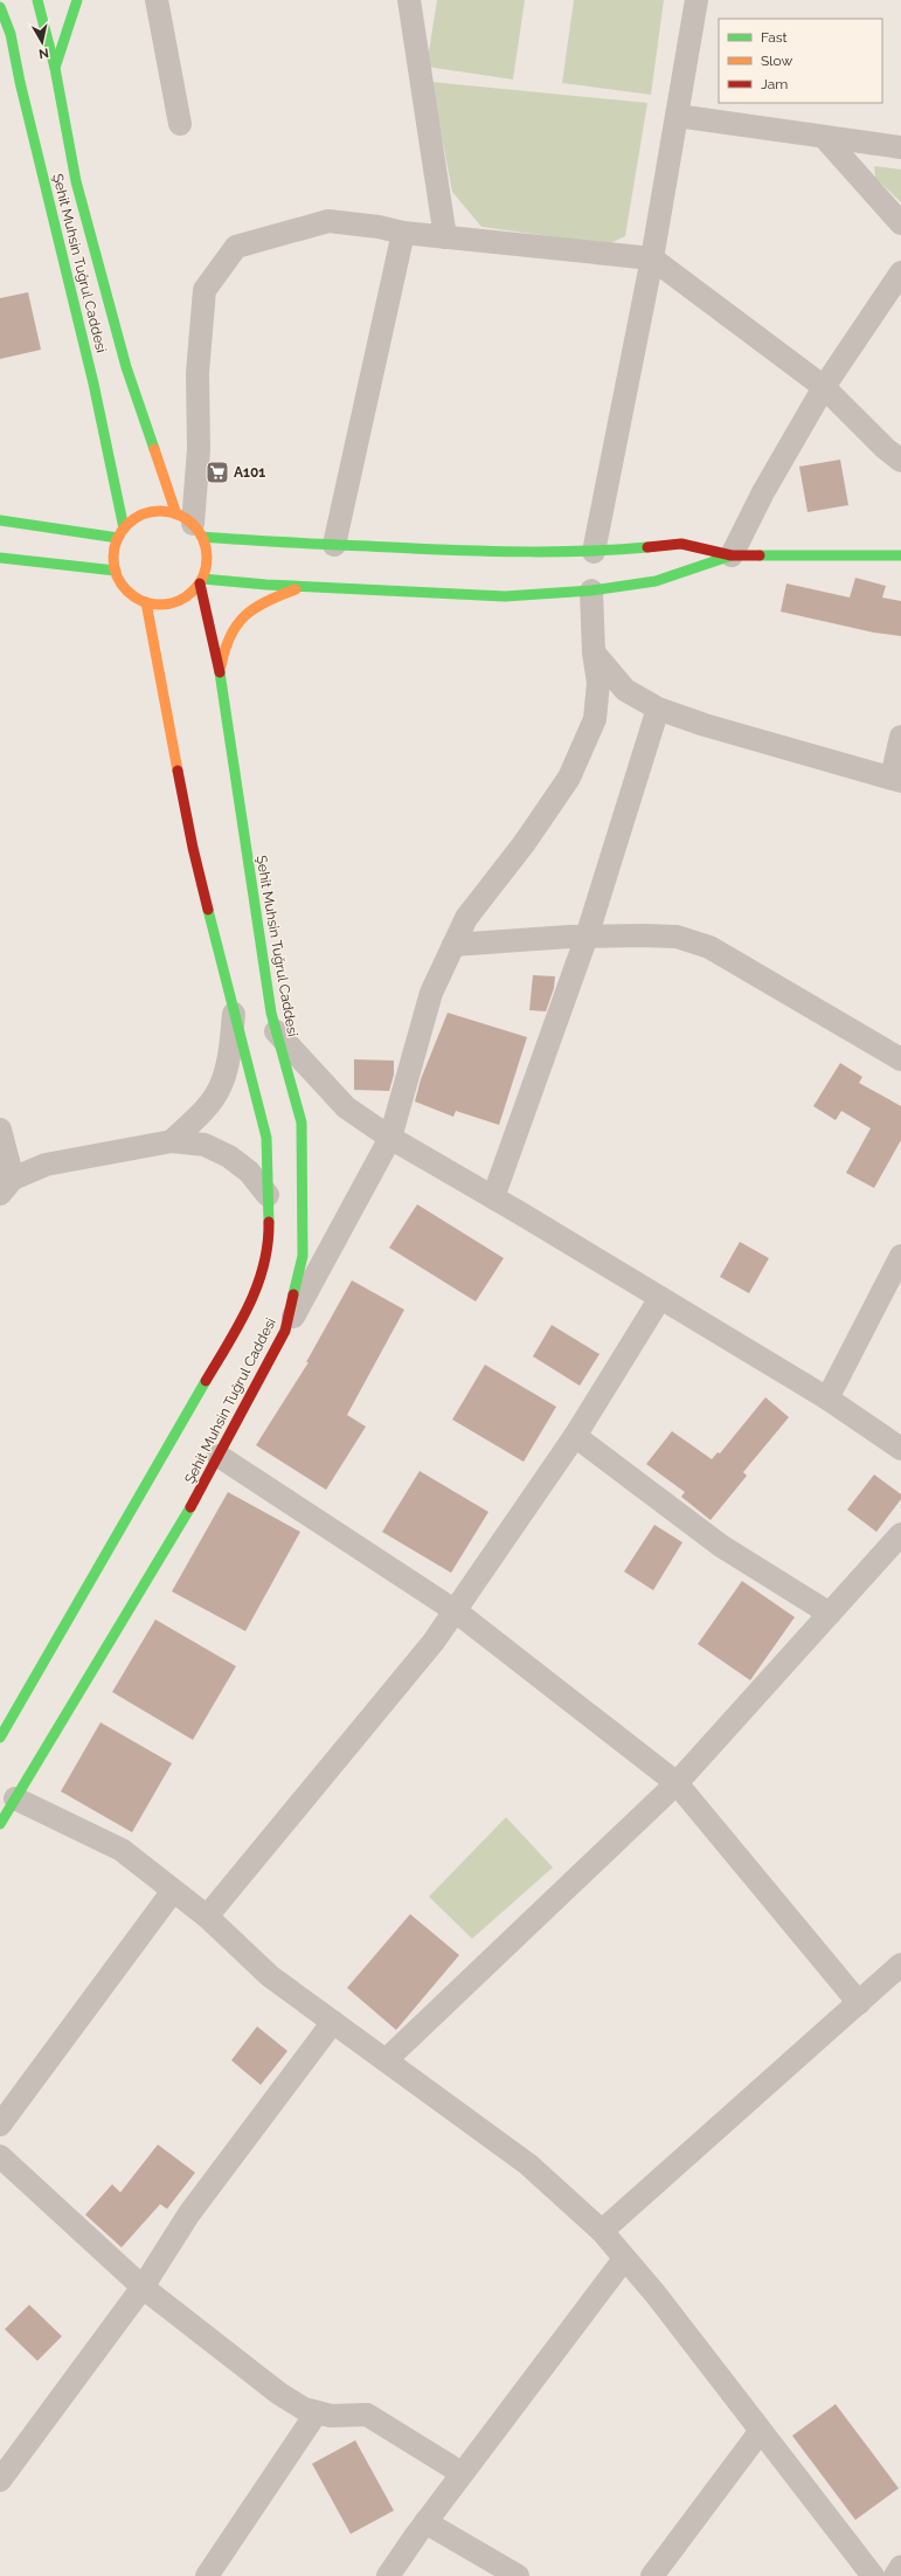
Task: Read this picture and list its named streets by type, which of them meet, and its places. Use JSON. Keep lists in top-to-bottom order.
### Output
{
  "streets": {
    "main road": ["Şehit Muhsin Tuğrul Caddesi"]
  },
  "places": {
    "supermarket": ["A101"]
  },
  "legend": ["Fast", "Slow", "Jam"],
  "north": "bottom"
}
